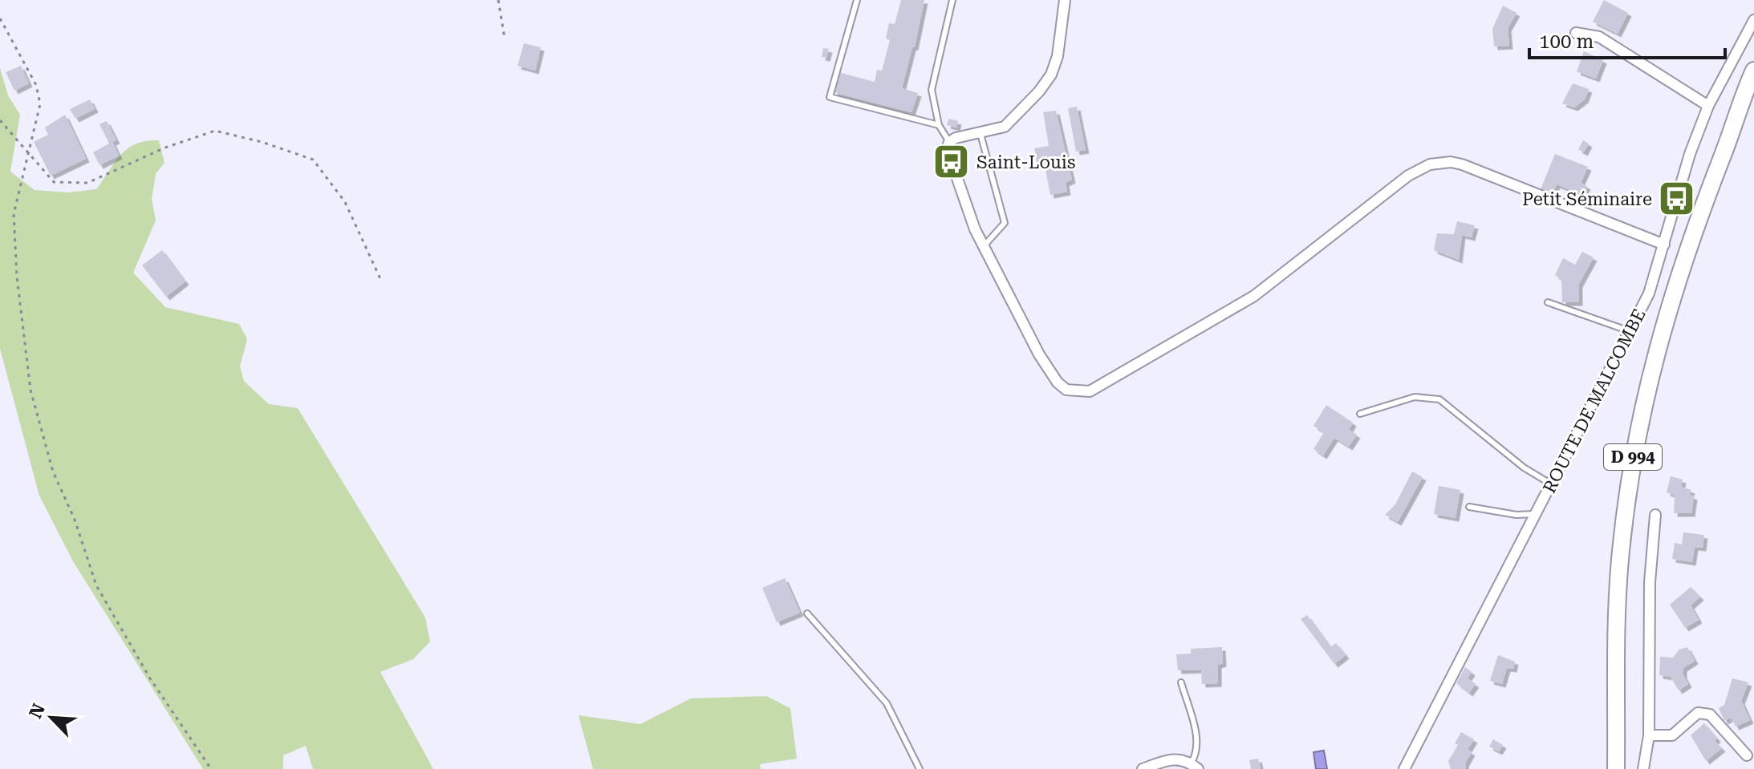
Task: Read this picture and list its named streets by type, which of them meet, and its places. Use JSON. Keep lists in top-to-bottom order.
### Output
{
  "streets": {
    "main road": ["D 994"],
    "street": ["ROUTE DE MALCOMBE"]
  },
  "places": {
    "bus stop": ["Saint-Louis", "Petit Séminaire"]
  },
  "scale_bar": "100 m",
  "north": "top left"
}
